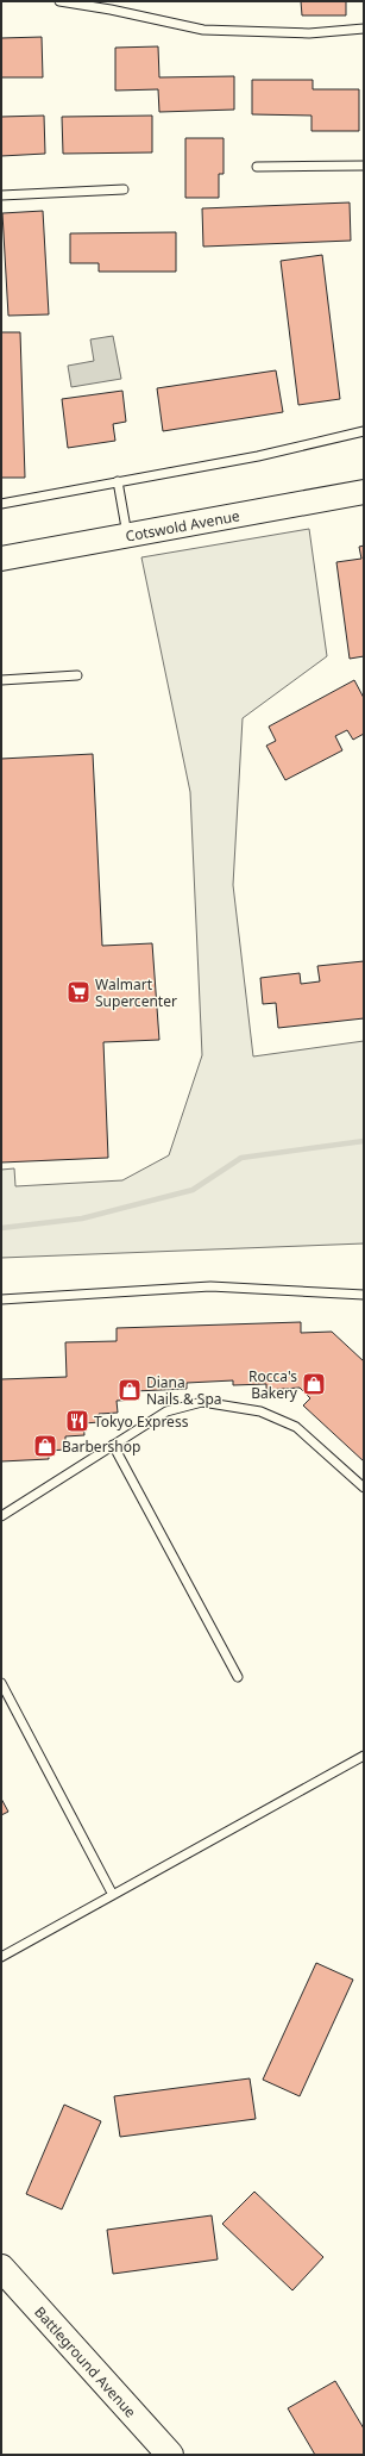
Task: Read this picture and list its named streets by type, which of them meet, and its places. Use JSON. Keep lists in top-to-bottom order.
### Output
{
  "streets": {
    "main road": ["Battleground Avenue"],
    "street": ["Cotswold Avenue"]
  },
  "places": {
    "supermarket": ["Walmart Supercenter"],
    "shop": ["Rocca's Bakery", "Diana Nails & Spa", "Barbershop"],
    "restaurant": ["Tokyo Express"]
  }
}
